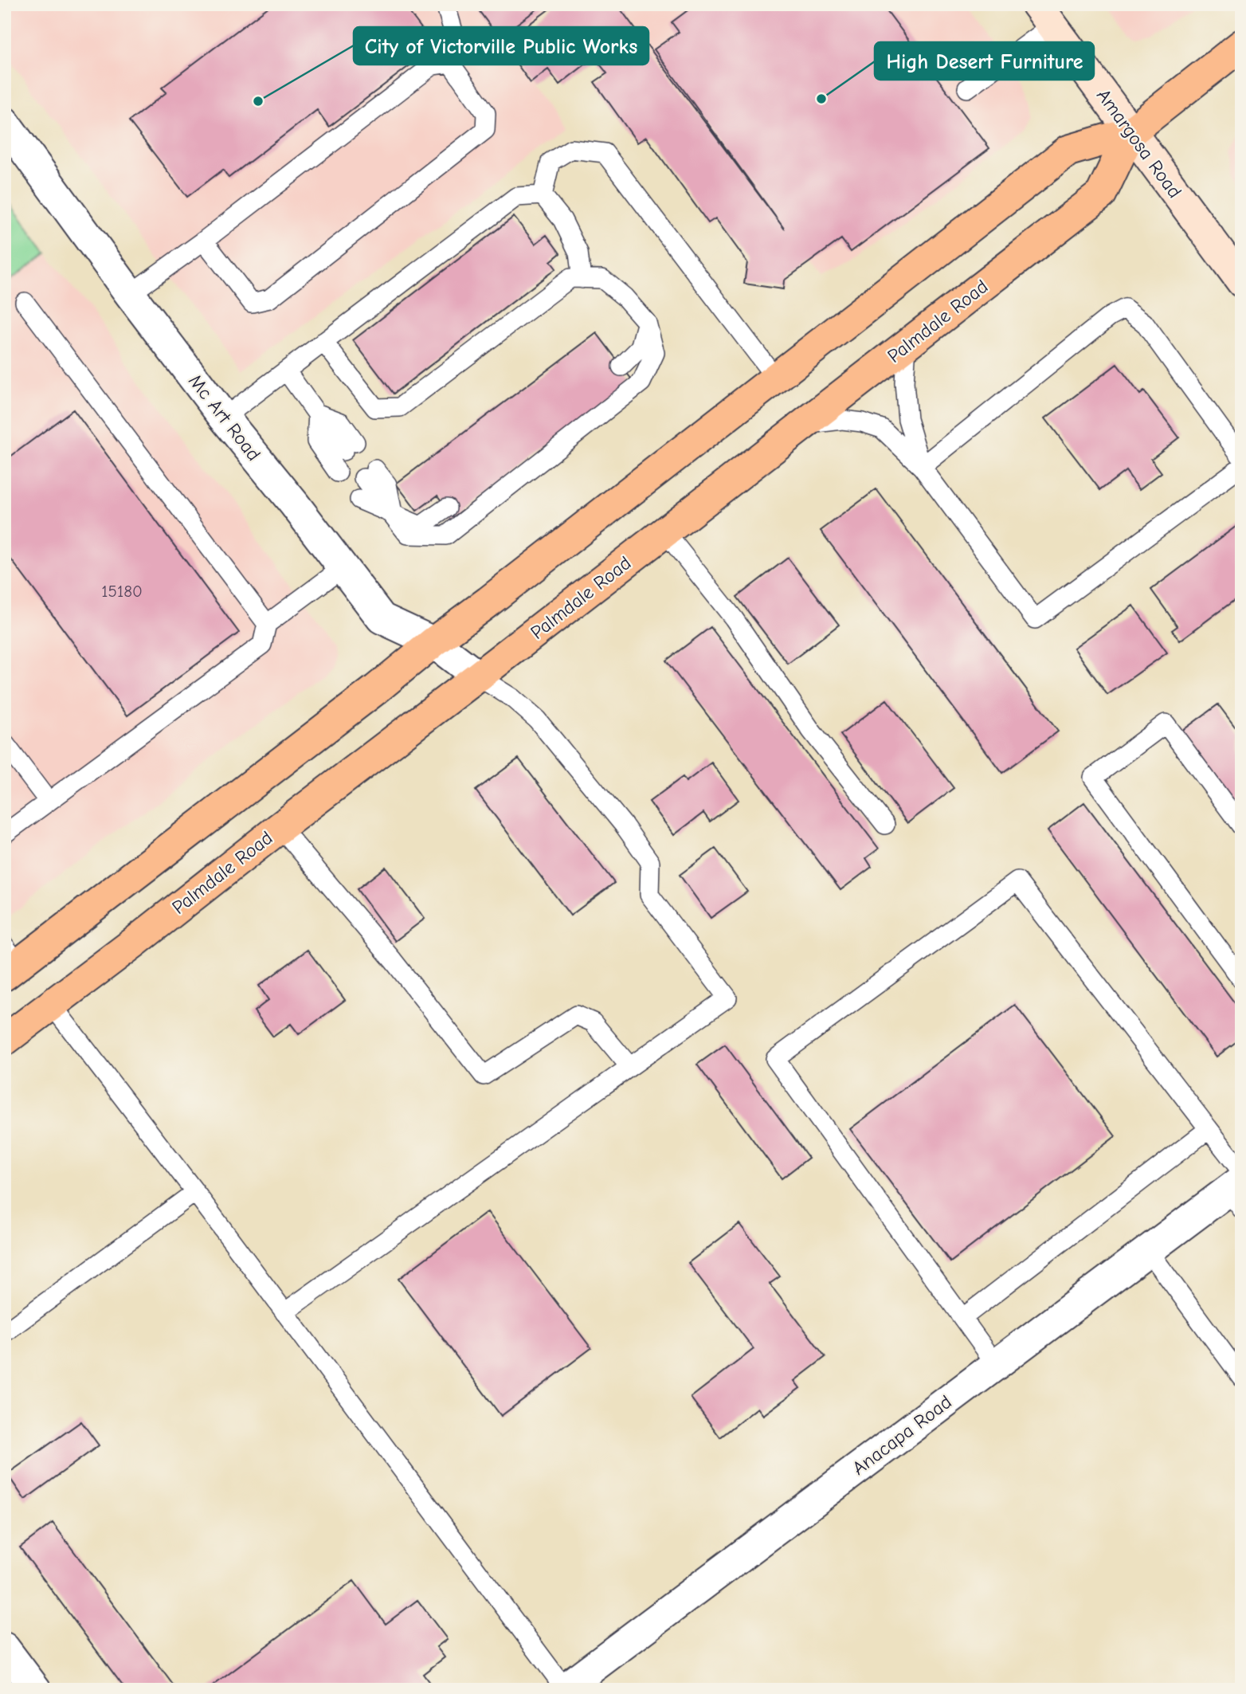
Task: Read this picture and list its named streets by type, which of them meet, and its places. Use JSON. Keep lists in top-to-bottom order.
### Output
{
  "streets": {
    "highway": ["Palmdale Road"],
    "main road": ["Amargosa Road"],
    "street": ["Mc Art Road", "Anacapa Road"]
  },
  "crossings": [
    ["Amargosa Road", "Palmdale Road"],
    ["Palmdale Road", "Mc Art Road"]
  ],
  "places": ["High Desert Furniture", "City of Victorville Public Works"],
  "house_numbers": ["15180"]
}
